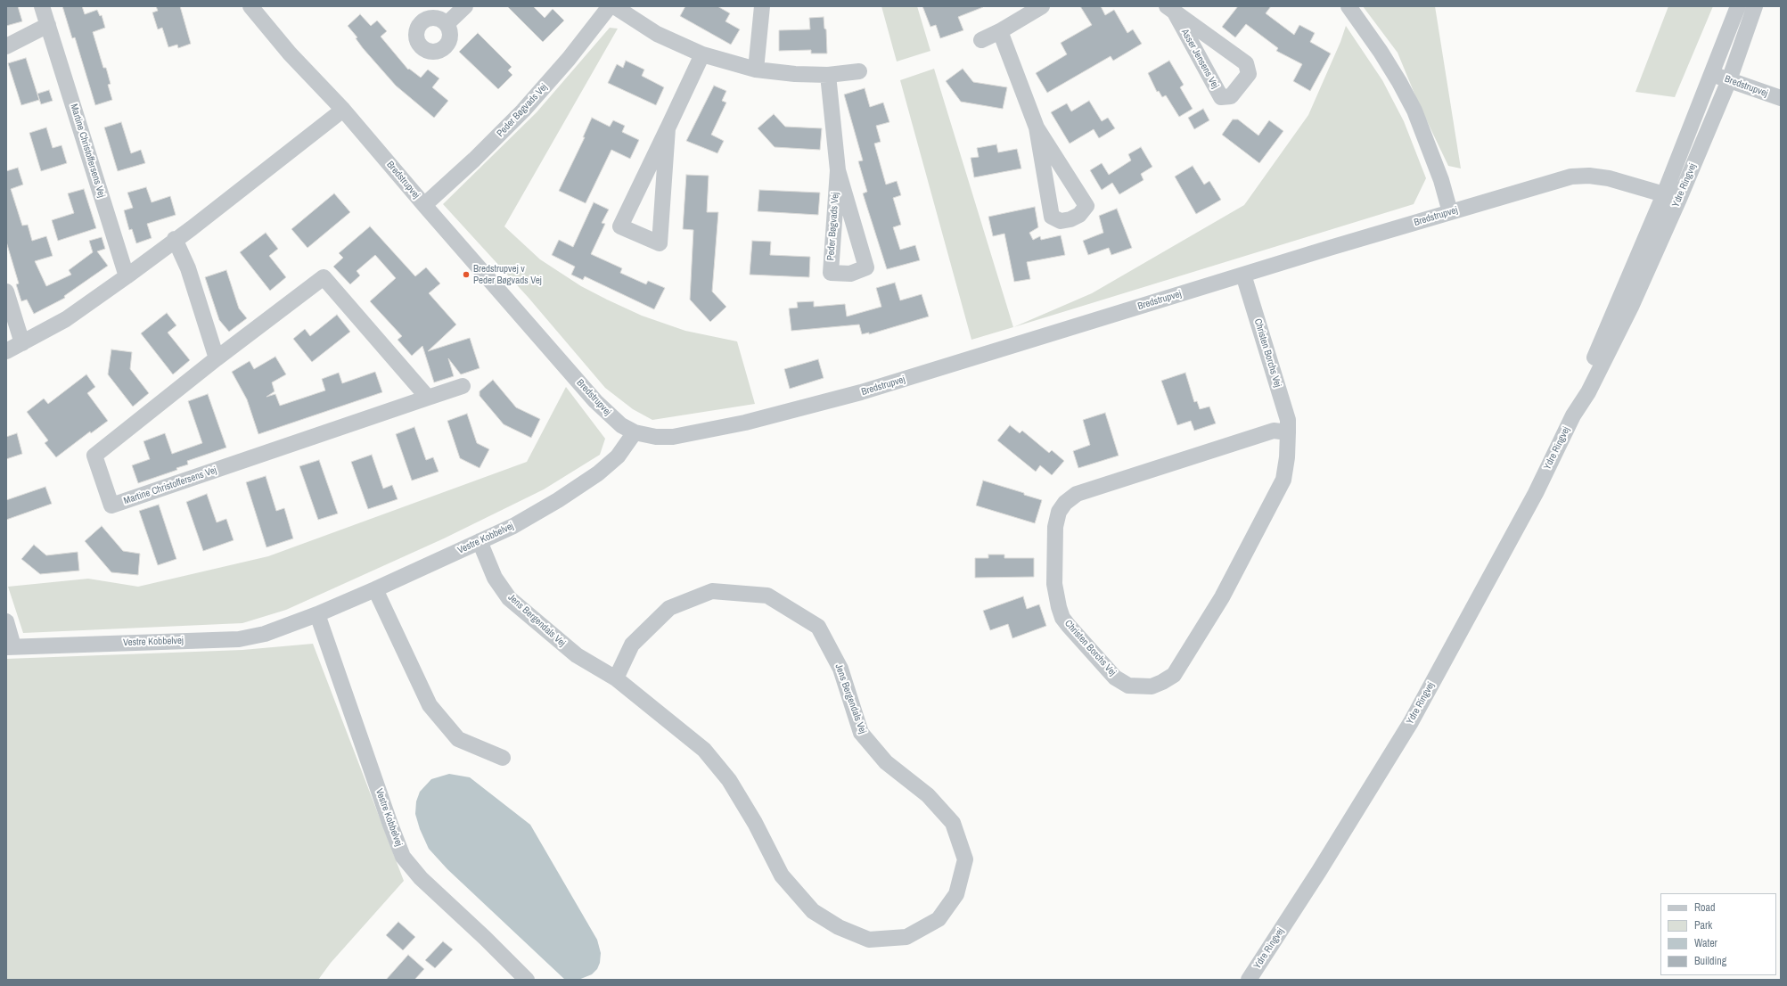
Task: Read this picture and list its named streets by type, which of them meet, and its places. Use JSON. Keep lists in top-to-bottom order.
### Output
{
  "streets": {
    "street": [
      "Asser Jensens Vej",
      "Bredstrupvej",
      "Peder Bøgvads Vej",
      "Martine Christoffersens Vej",
      "Ydre Ringvej",
      "Christen Borchs Vej",
      "Vestre Kobbelvej",
      "Jens Bergendals Vej"
    ]
  },
  "crossings": [
    ["Bredstrupvej", "Peder Bøgvads Vej"],
    ["Bredstrupvej", "Ydre Ringvej"],
    ["Bredstrupvej", "Christen Borchs Vej"],
    ["Bredstrupvej", "Vestre Kobbelvej"],
    ["Vestre Kobbelvej", "Jens Bergendals Vej"]
  ],
  "places": ["Bredstrupvej v Peder Bøgvads Vej"],
  "legend": [
    "Road",
    "Park",
    "Water",
    "Building"
  ]
}
